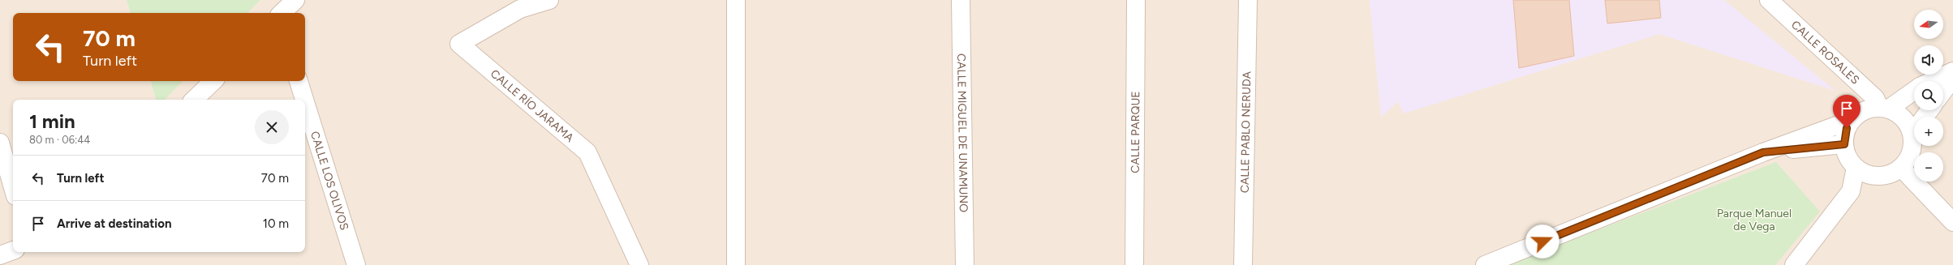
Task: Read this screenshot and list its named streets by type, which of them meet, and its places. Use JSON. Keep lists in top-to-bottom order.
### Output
{
  "streets": {
    "street": [
      "CALLE ROSALES",
      "CALLE RÍO JARAMA",
      "CALLE MIGUEL DE UNAMUNO",
      "CALLE PARQUE",
      "CALLE PABLO NERUDA",
      "CALLE LOS OLIVOS"
    ]
  },
  "parks": ["Parque Manuel de Vega"],
  "north": "left",
  "page": {
    "map_buttons": ["+", "−"],
    "turn": ["70 m", "Turn left"],
    "heading": ["1 min", "80 m · 06:44"],
    "list": [
      {
        "name": "Turn left",
        "value": "70 m"
      },
      {
        "name": "Arrive at destination",
        "value": "10 m"
      }
    ]
  }
}
